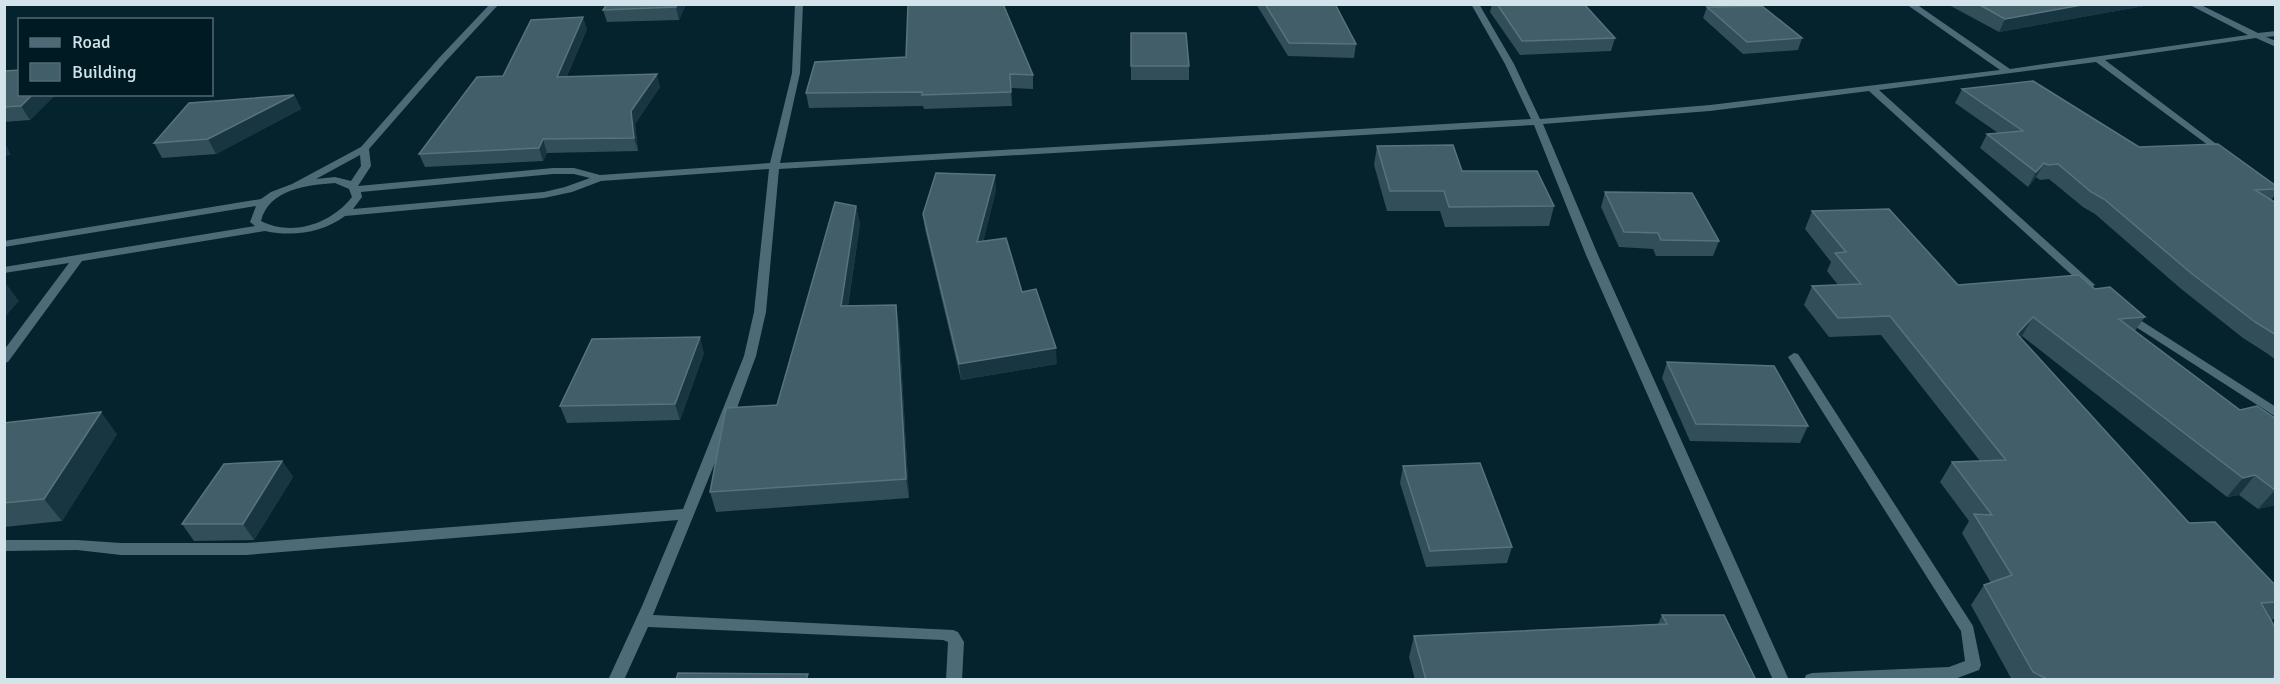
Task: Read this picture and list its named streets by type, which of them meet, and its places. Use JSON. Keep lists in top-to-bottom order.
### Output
{
  "legend": ["Road", "Building"]
}
